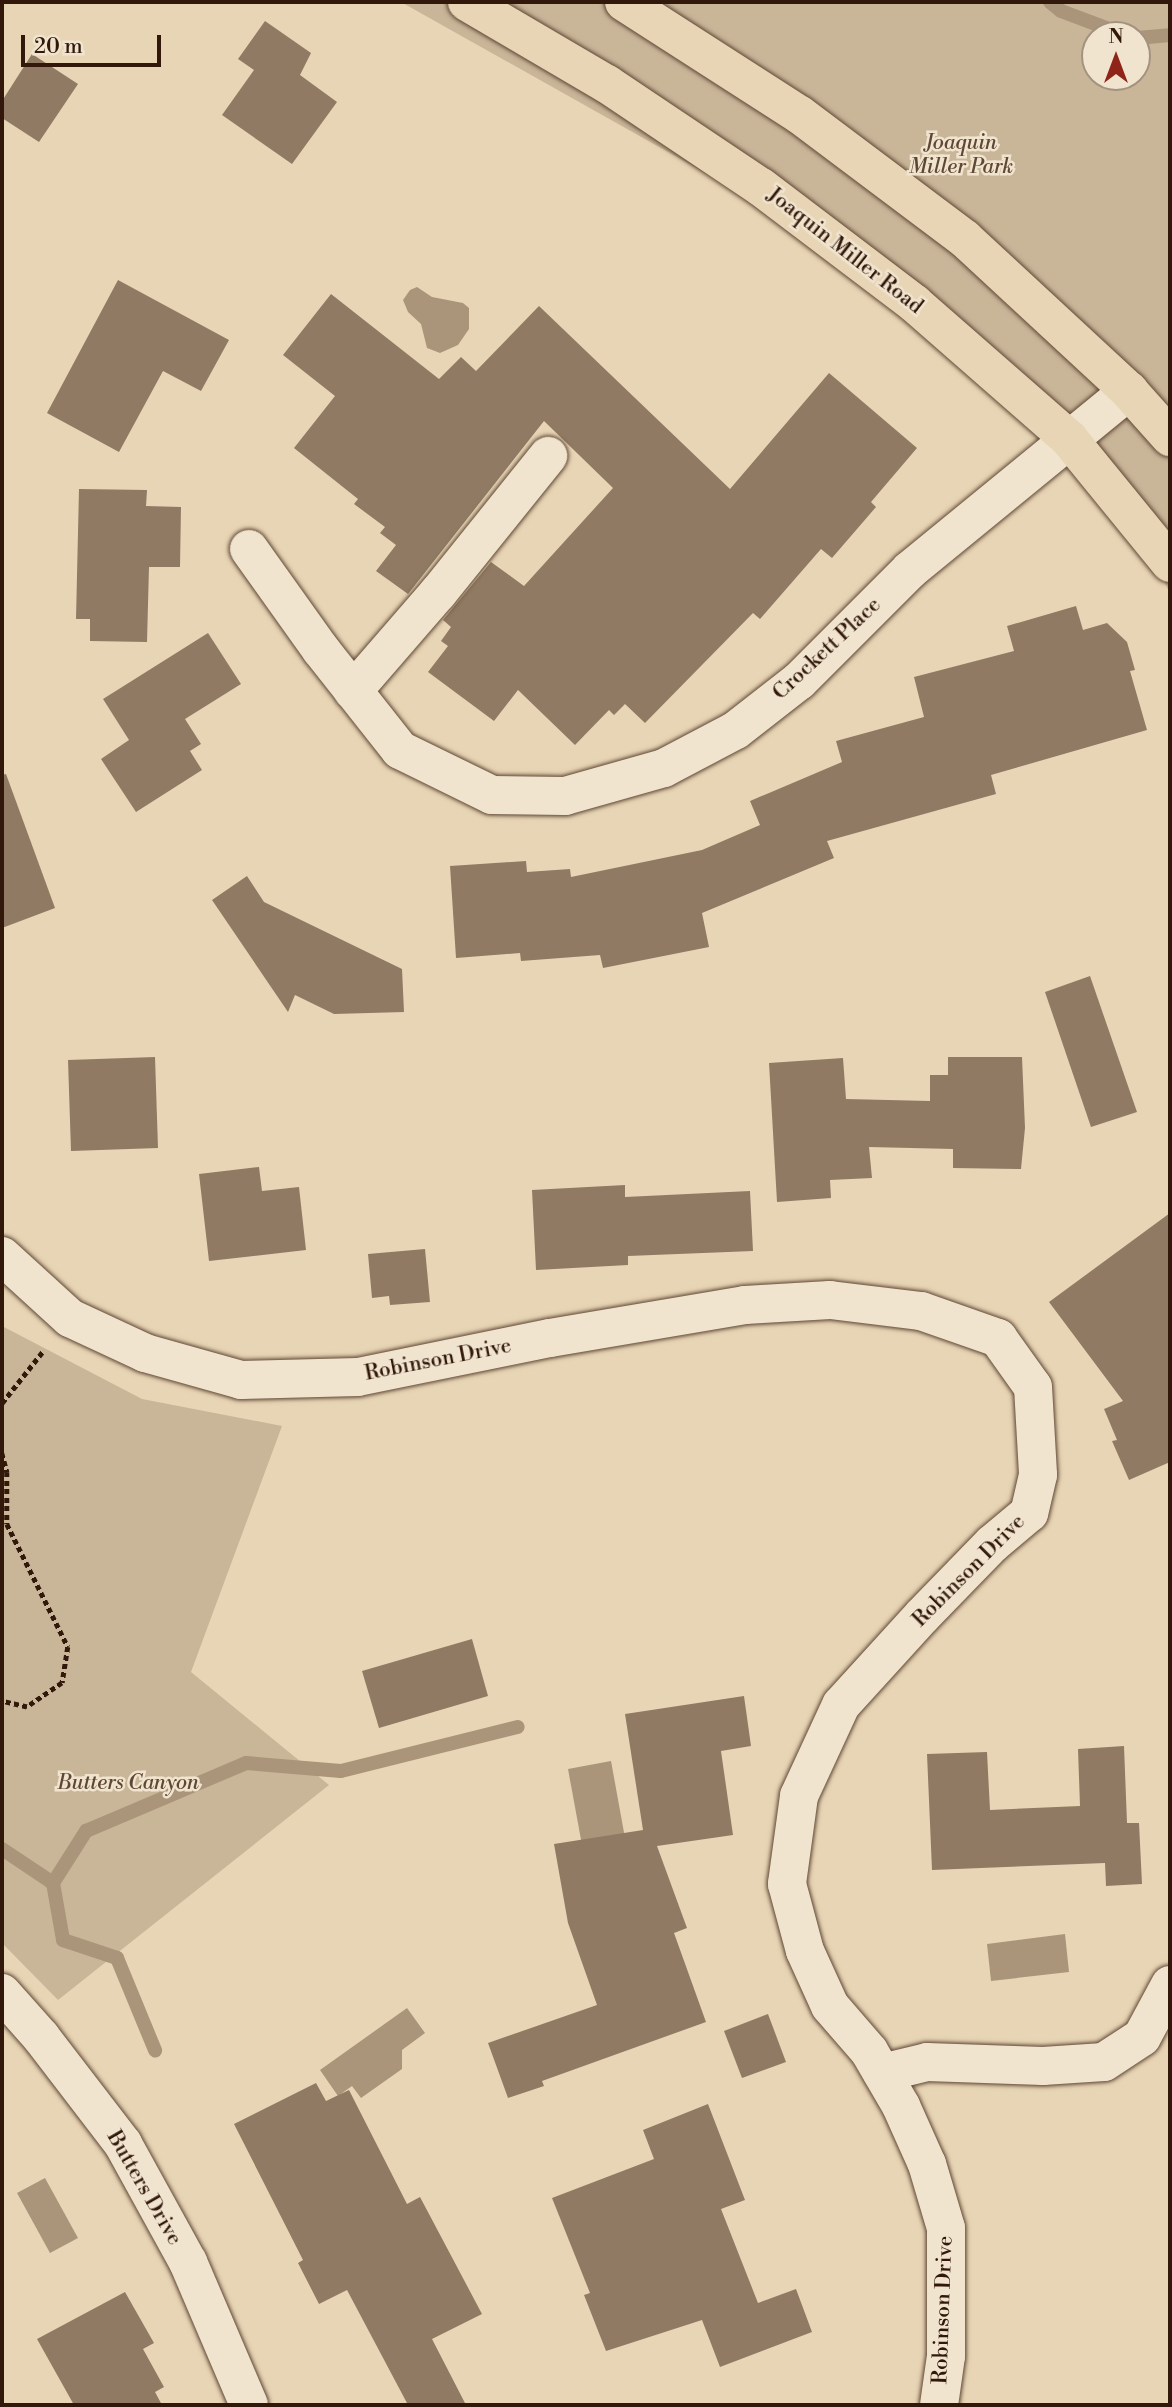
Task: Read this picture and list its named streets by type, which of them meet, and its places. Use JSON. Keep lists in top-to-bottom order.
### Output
{
  "streets": {
    "main road": ["Joaquin Miller Road"],
    "street": ["Crockett Place", "Robinson Drive", "Butters Drive"]
  },
  "crossings": [
    ["Joaquin Miller Road", "Crockett Place"]
  ],
  "parks": ["Joaquin Miller Park", "Butters Canyon"],
  "scale_bar": "20 m",
  "north": "top"
}
